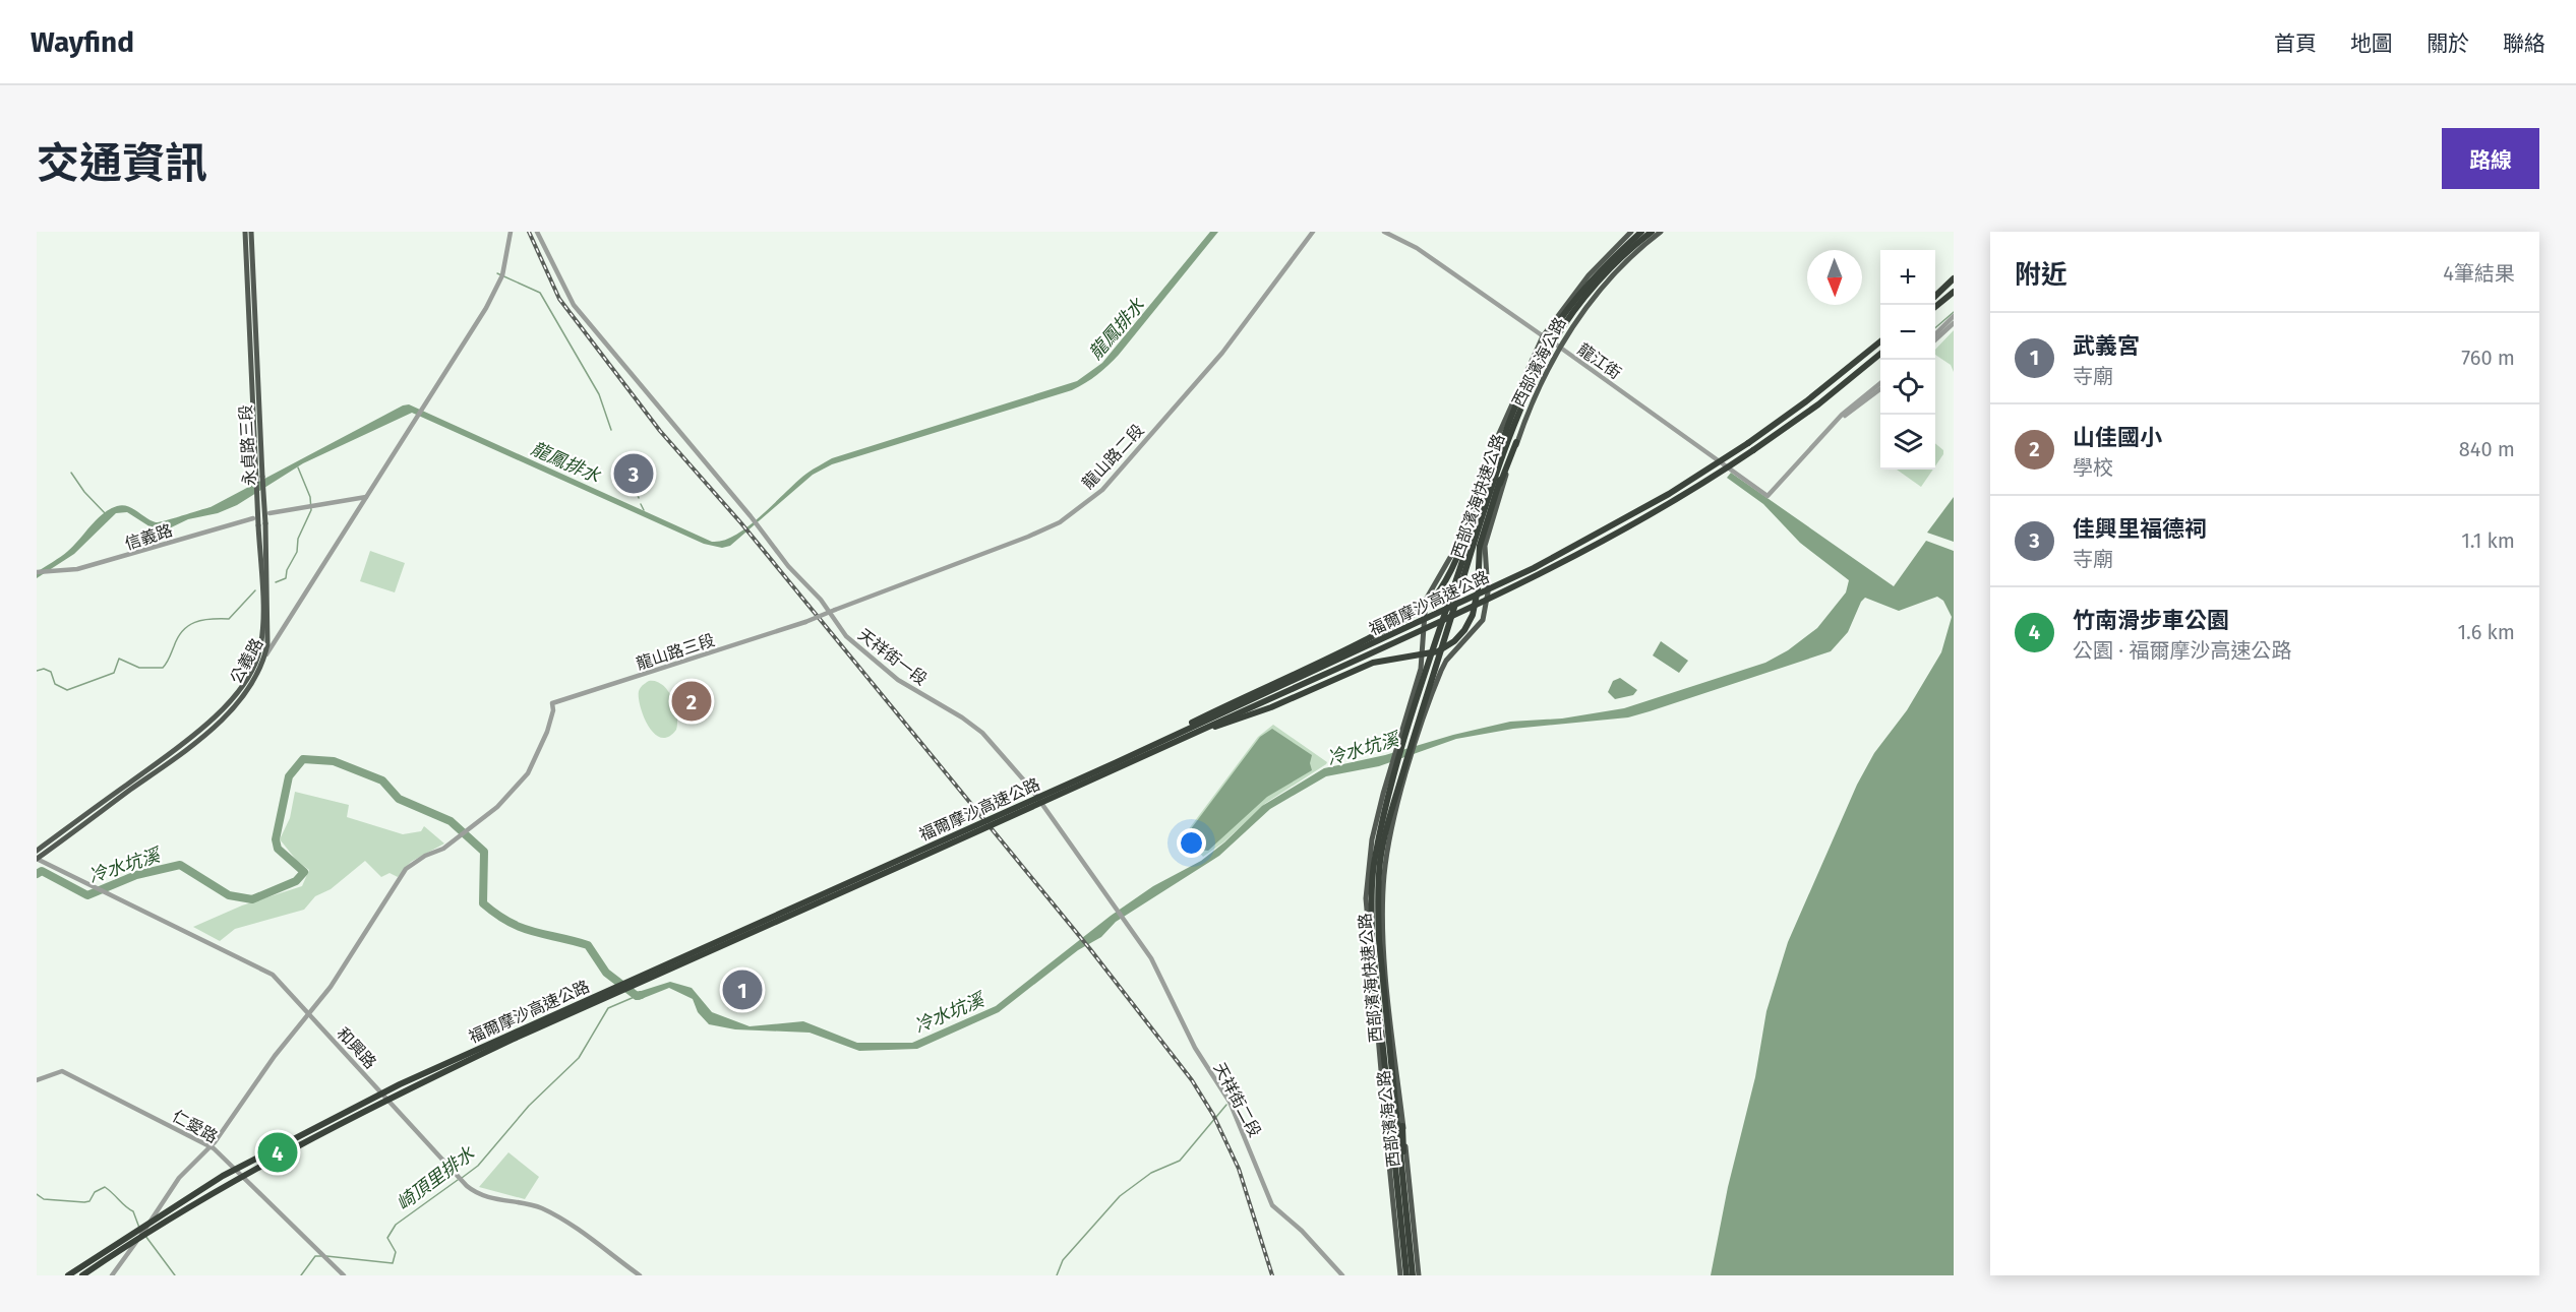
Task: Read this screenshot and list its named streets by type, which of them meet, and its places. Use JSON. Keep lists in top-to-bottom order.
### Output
{
  "streets": {
    "highway": ["西部濱海快速公路", "福爾摩沙高速公路"],
    "main road": ["西部濱海公路", "永貞路三段", "公義路"],
    "street": [
      "龍江街",
      "龍山路二段",
      "信義路",
      "龍山路三段",
      "天祥街一段",
      "和興路",
      "天祥街二段",
      "仁愛路"
    ]
  },
  "crossings": [
    ["龍江街", "西部濱海公路"],
    ["龍江街", "西部濱海快速公路"],
    ["西部濱海公路", "西部濱海快速公路"],
    ["永貞路三段", "公義路"],
    ["龍山路二段", "龍山路三段"],
    ["龍山路三段", "和興路"],
    ["天祥街一段", "天祥街二段"],
    ["公義路", "和興路"]
  ],
  "water": ["龍鳳排水", "冷水坑溪", "崎頂里排水"],
  "north": "bottom",
  "page": {
    "header": "Wayfind",
    "nav": [
      "首頁",
      "地圖",
      "關於",
      "聯絡"
    ],
    "title": "交通資訊",
    "buttons": "路線",
    "heading": ["附近", "4筆結果"],
    "map_buttons": ["+", "−"],
    "list": [
      {
        "mark": "1",
        "name": "武義宮",
        "note": "寺廟",
        "value": "760 m"
      },
      {
        "mark": "2",
        "name": "山佳國小",
        "note": "學校",
        "value": "840 m"
      },
      {
        "mark": "3",
        "name": "佳興里福德祠",
        "note": "寺廟",
        "value": "1.1 km"
      },
      {
        "mark": "4",
        "name": "竹南滑步車公園",
        "note": "公園 · 福爾摩沙高速公路",
        "value": "1.6 km"
      }
    ],
    "pins": [
      "3",
      "2",
      "1",
      "4"
    ]
  }
}
